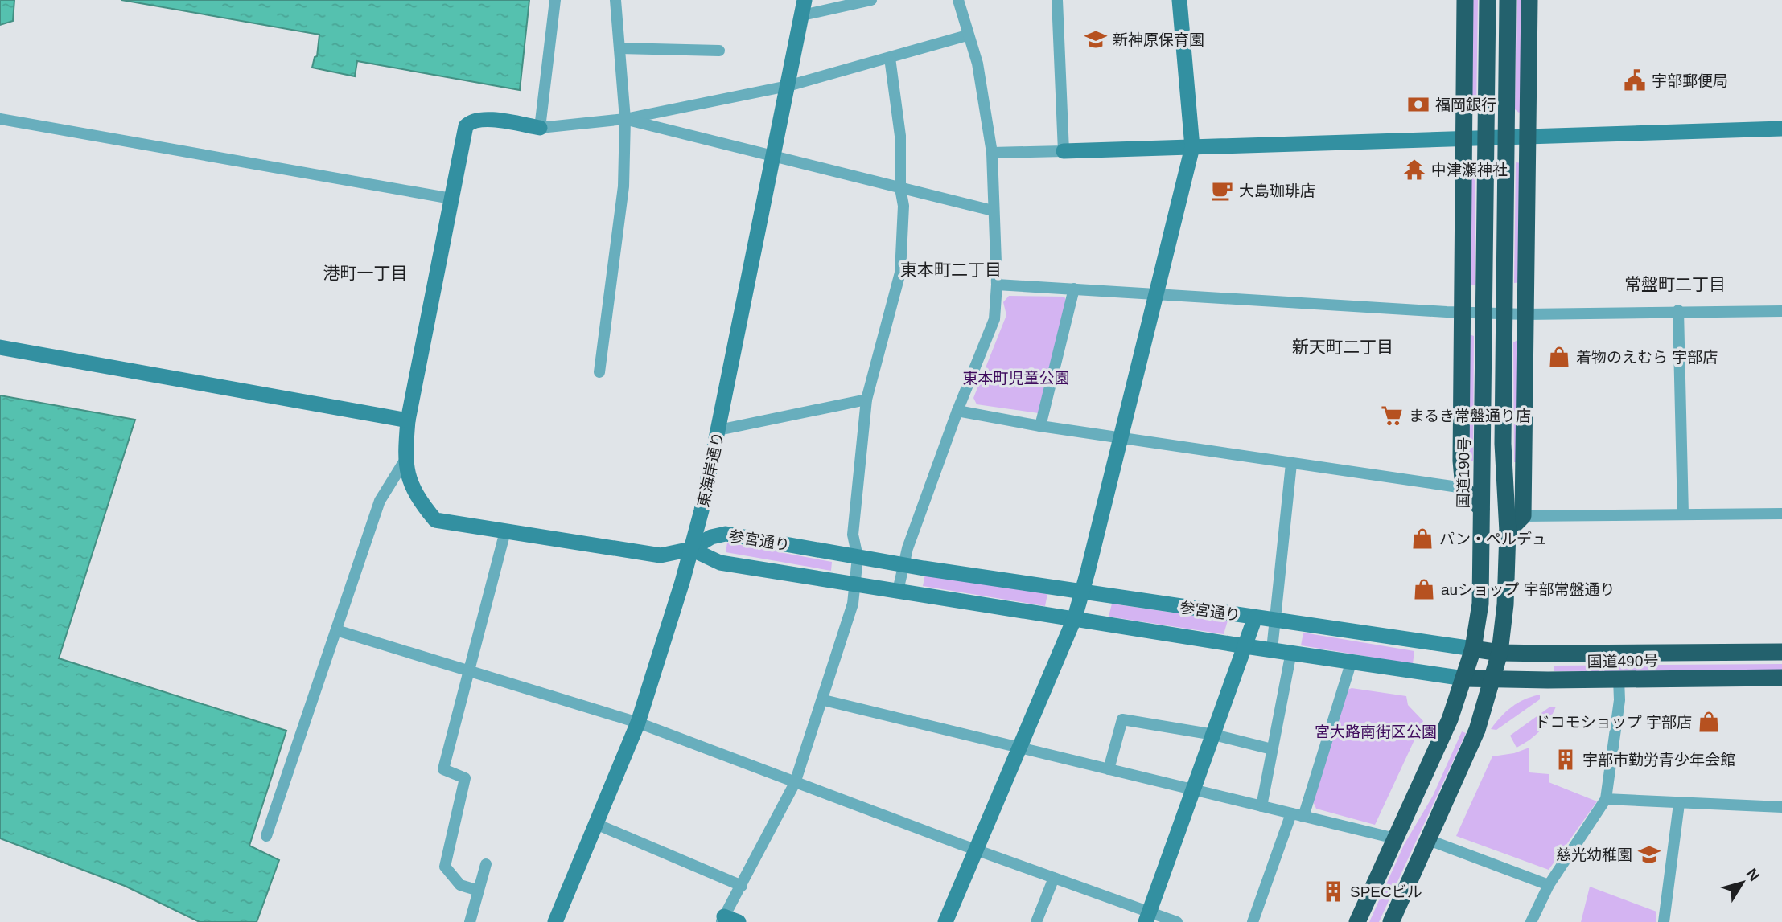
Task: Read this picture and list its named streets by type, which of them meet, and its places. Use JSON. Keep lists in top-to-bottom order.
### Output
{
  "streets": {
    "highway": ["国道190号", "国道490号"],
    "street": ["東海岸通り", "参宮通り"]
  },
  "crossings": [
    ["東海岸通り", "参宮通り"],
    ["国道190号", "参宮通り"],
    ["国道190号", "国道490号"],
    ["参宮通り", "国道490号"]
  ],
  "districts": [
    "東本町二丁目",
    "港町一丁目",
    "常盤町二丁目",
    "新天町二丁目"
  ],
  "parks": ["東本町児童公園", "宮大路南街区公園"],
  "places": {
    "school or university": ["新神原保育園", "慈光幼稚園"],
    "public building": ["宇部郵便局"],
    "bank": ["福岡銀行"],
    "temple": ["中津瀬神社"],
    "cafe": ["大島珈琲店"],
    "shop": [
      "着物のえむら 宇部店",
      "パン・ペルデュ",
      "auショップ 宇部常盤通り",
      "ドコモショップ 宇部店"
    ],
    "supermarket": ["まるき常盤通り店"],
    "building": ["宇部市勤労青少年会館", "SPECビル"]
  },
  "north": "top right"
}
